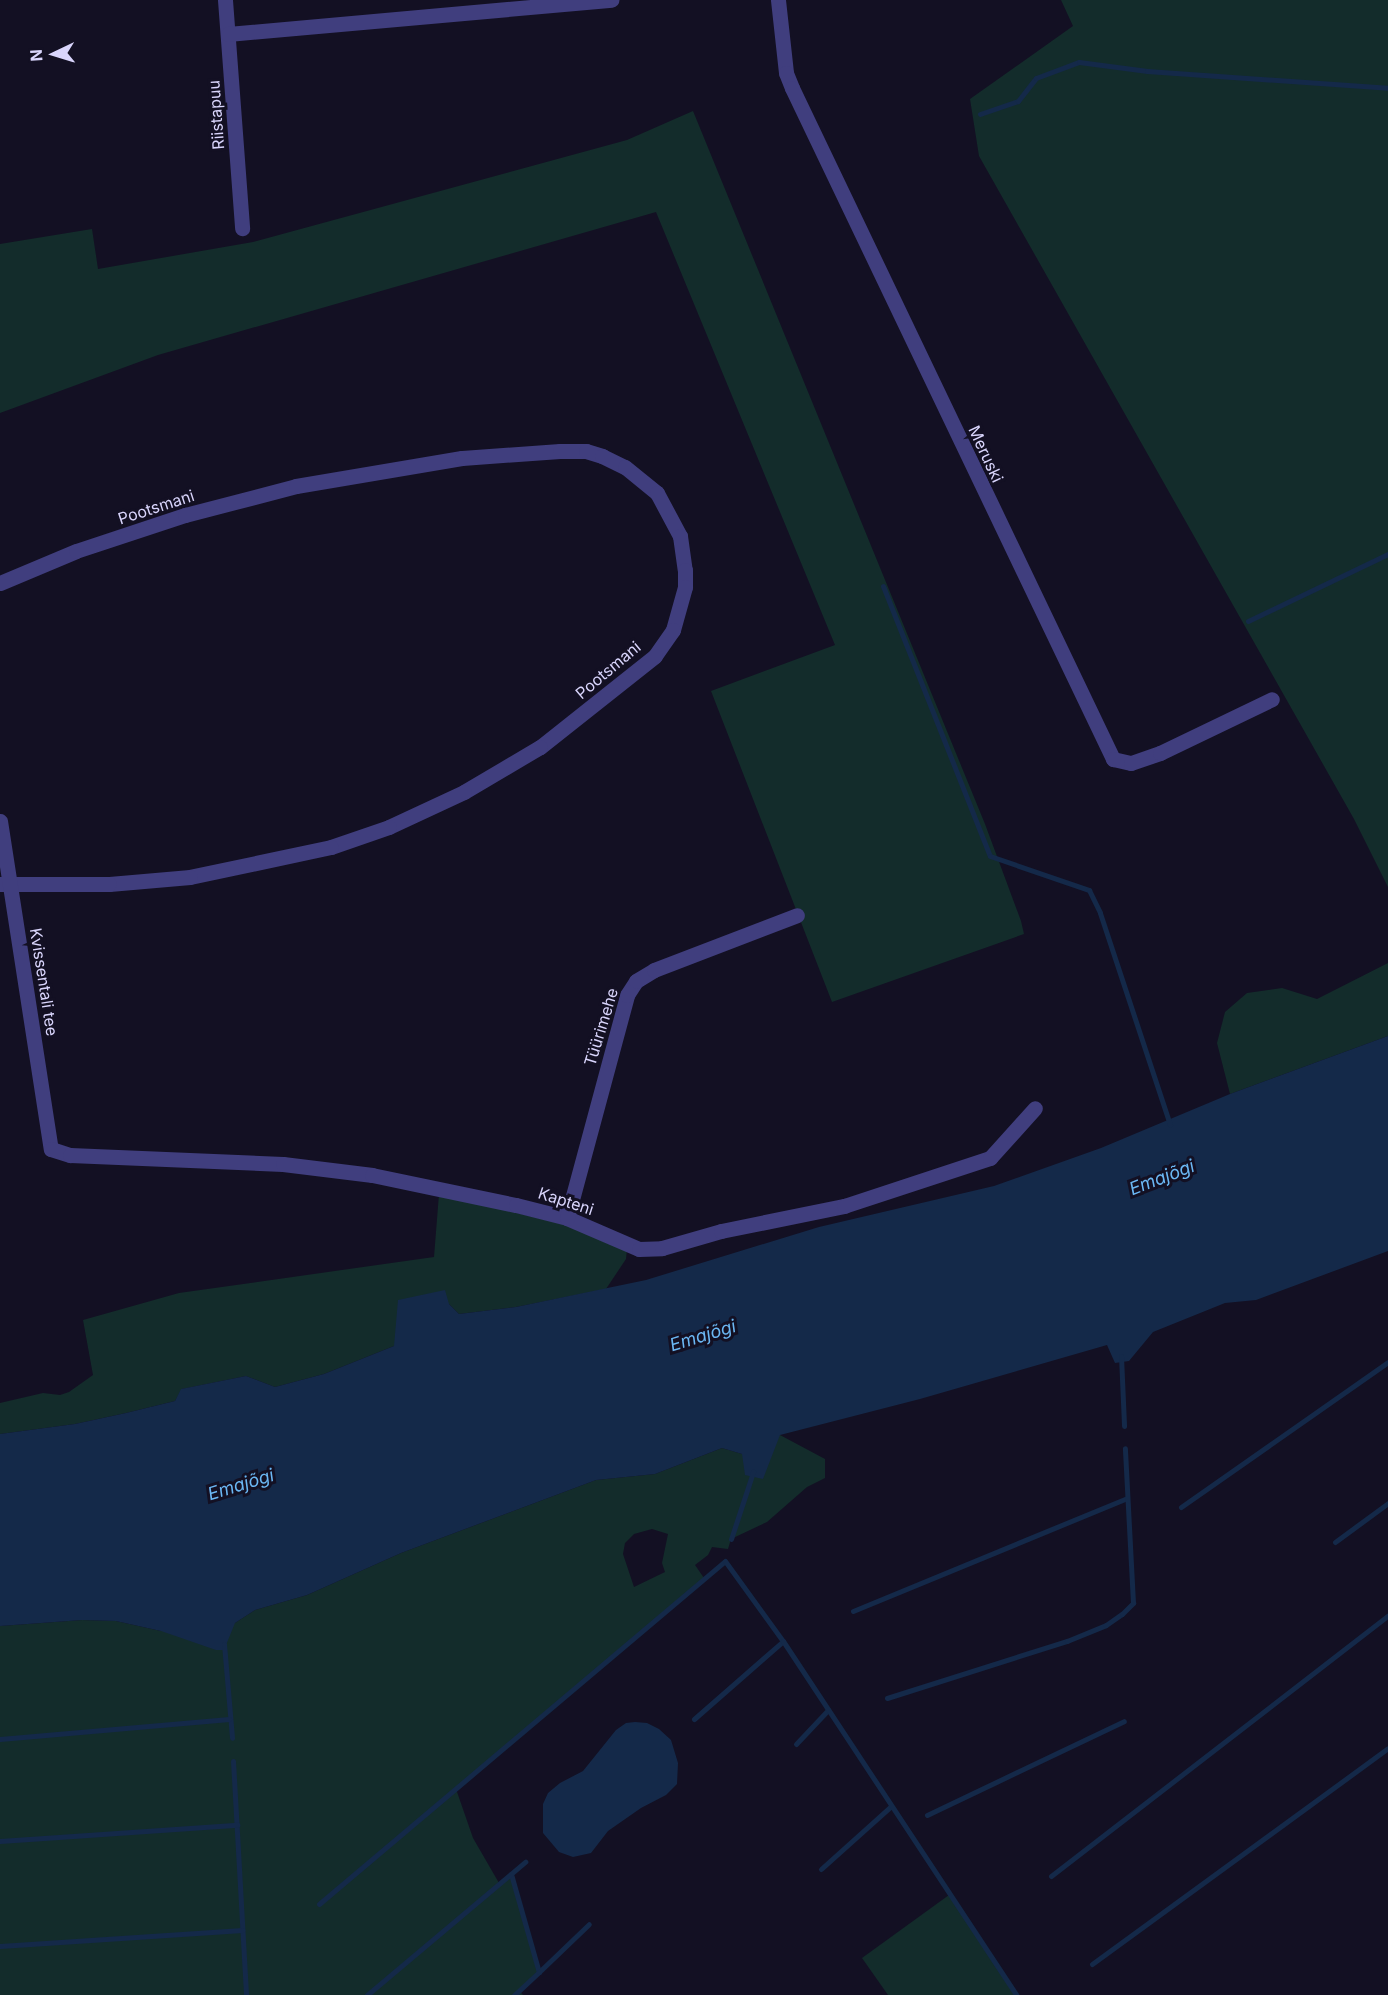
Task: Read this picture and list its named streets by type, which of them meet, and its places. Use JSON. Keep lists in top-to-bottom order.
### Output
{
  "streets": {
    "street": [
      "Riistapuu",
      "Meruski",
      "Pootsmani",
      "Kvissentali tee",
      "Tüürimehe",
      "Kapteni"
    ]
  },
  "crossings": [
    ["Pootsmani", "Kvissentali tee"],
    ["Kvissentali tee", "Kapteni"],
    ["Tüürimehe", "Kapteni"]
  ],
  "water": ["Emajõgi"],
  "north": "left"
}
